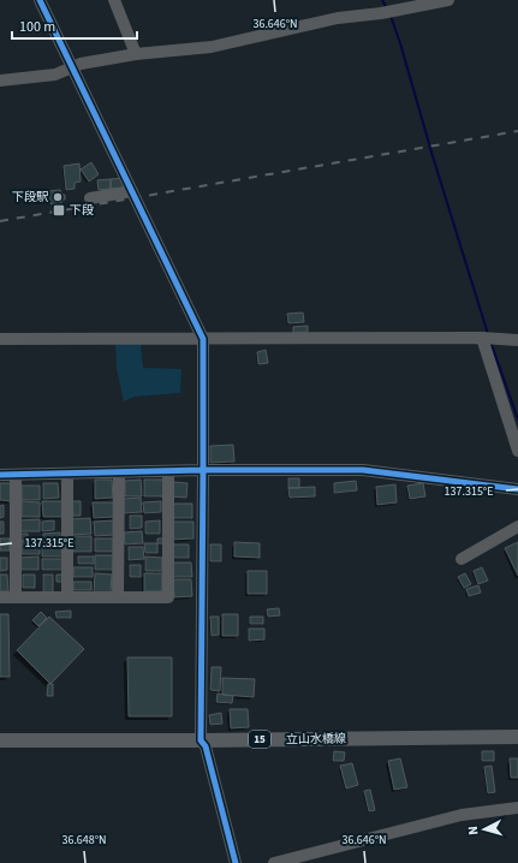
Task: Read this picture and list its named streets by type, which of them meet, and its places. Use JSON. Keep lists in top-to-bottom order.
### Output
{
  "streets": {
    "main road": ["15", "立山水橋線"]
  },
  "places": {
    "other": ["下段駅"],
    "transit": ["下段"]
  },
  "scale_bar": "100 m",
  "north": "left",
  "coordinates": ["36.646°N", "137.315°E", "36.648°N"]
}
